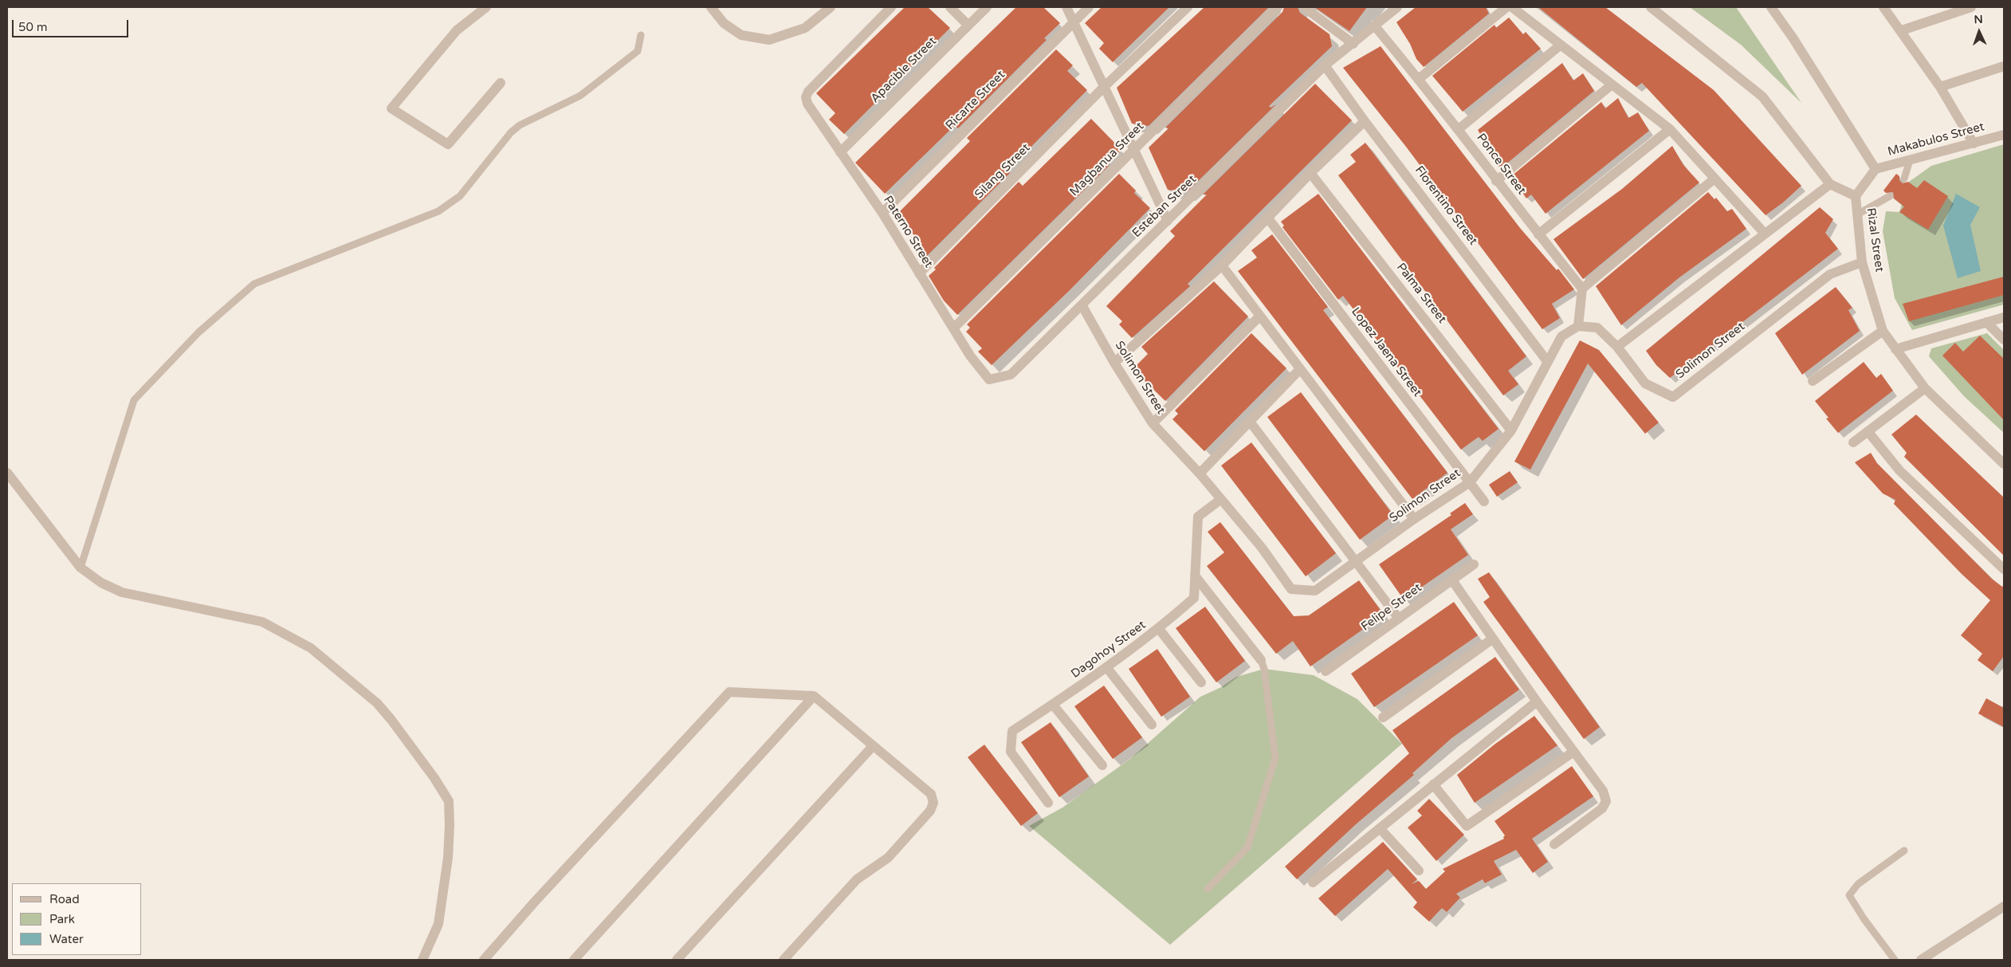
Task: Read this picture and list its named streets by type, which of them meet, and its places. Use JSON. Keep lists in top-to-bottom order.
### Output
{
  "streets": {
    "street": [
      "Apacible Street",
      "Ricarte Street",
      "Makabulos Street",
      "Magbanua Street",
      "Ponce Street",
      "Silang Street",
      "Florentino Street",
      "Esteban Street",
      "Paterno Street",
      "Rizal Street",
      "Palma Street",
      "Solimon Street",
      "Lopez Jaena Street",
      "Felipe Street",
      "Dagohoy Street"
    ]
  },
  "crossings": [
    ["Apacible Street", "Paterno Street"],
    ["Ricarte Street", "Paterno Street"],
    ["Makabulos Street", "Rizal Street"],
    ["Magbanua Street", "Paterno Street"],
    ["Ponce Street", "Esteban Street"],
    ["Silang Street", "Paterno Street"],
    ["Florentino Street", "Esteban Street"],
    ["Florentino Street", "Solimon Street"],
    ["Esteban Street", "Paterno Street"],
    ["Esteban Street", "Solimon Street"],
    ["Rizal Street", "Solimon Street"],
    ["Palma Street", "Solimon Street"],
    ["Solimon Street", "Lopez Jaena Street"],
    ["Solimon Street", "Dagohoy Street"]
  ],
  "legend": ["Road", "Park", "Water"],
  "scale_bar": "50 m",
  "north": "top"
}
